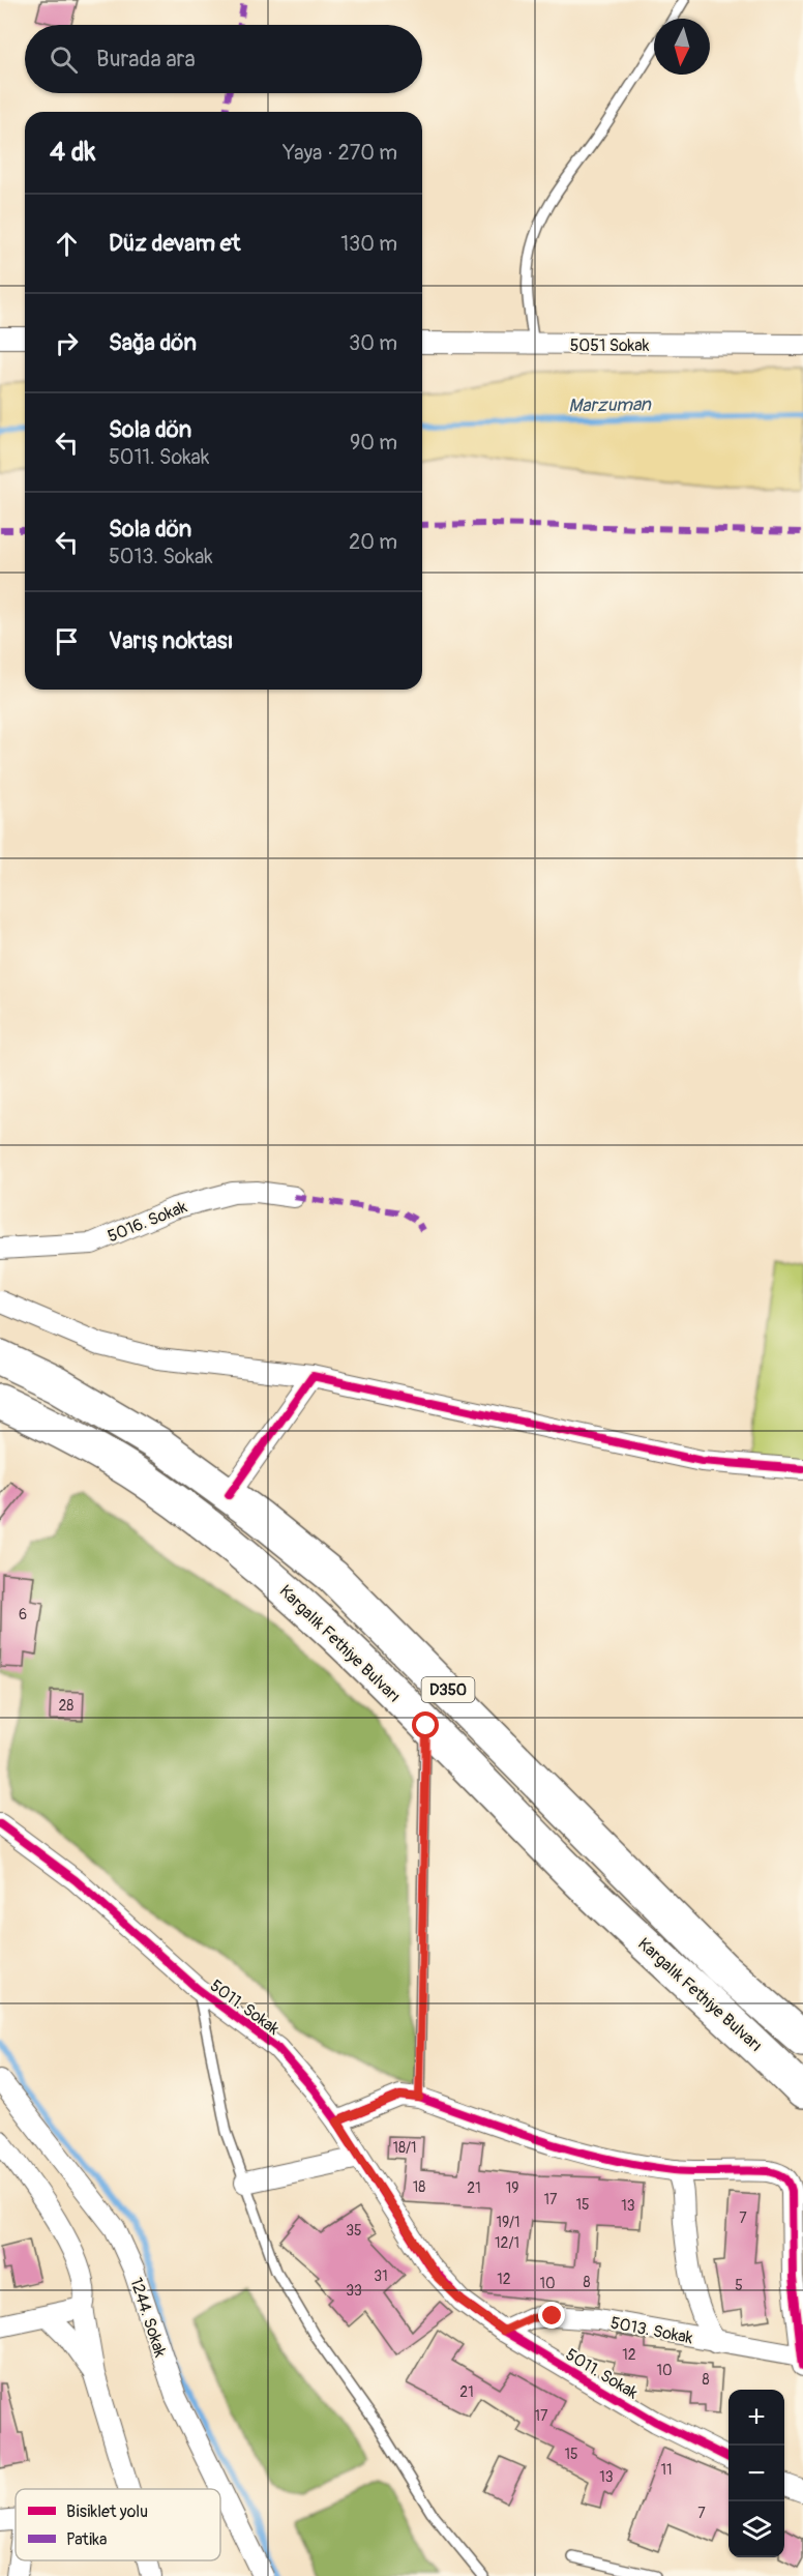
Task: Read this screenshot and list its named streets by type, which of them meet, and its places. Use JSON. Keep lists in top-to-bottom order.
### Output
{
  "streets": {
    "highway": ["Kargalık Fethiye Bulvarı", "D350"],
    "street": [
      "5051 Sokak",
      "5016. Sokak",
      "5011. Sokak",
      "1244. Sokak",
      "5013. Sokak"
    ]
  },
  "crossings": [
    ["5011. Sokak", "5013. Sokak"]
  ],
  "water": ["Marzuman"],
  "house_numbers": [
    "6",
    "28",
    "18/1",
    "18",
    "21",
    "19",
    "17",
    "15",
    "13",
    "7",
    "19/1",
    "35",
    "12/1",
    "31",
    "12",
    "8",
    "10",
    "5",
    "33",
    "12",
    "10",
    "8",
    "21",
    "17",
    "15",
    "11",
    "13",
    "7"
  ],
  "legend": ["Bisiklet yolu", "Patika"],
  "north": "bottom",
  "page": {
    "search": "Burada ara",
    "heading": ["4 dk", "Yaya · 270 m"],
    "list": [
      ["Düz devam et", "130 m"],
      ["Sağa dön", "30 m"],
      ["Sola dön", "5011. Sokak", "90 m"],
      ["Sola dön", "5013. Sokak", "20 m"],
      "Varış noktası"
    ],
    "map_buttons": ["+", "−"]
  }
}
